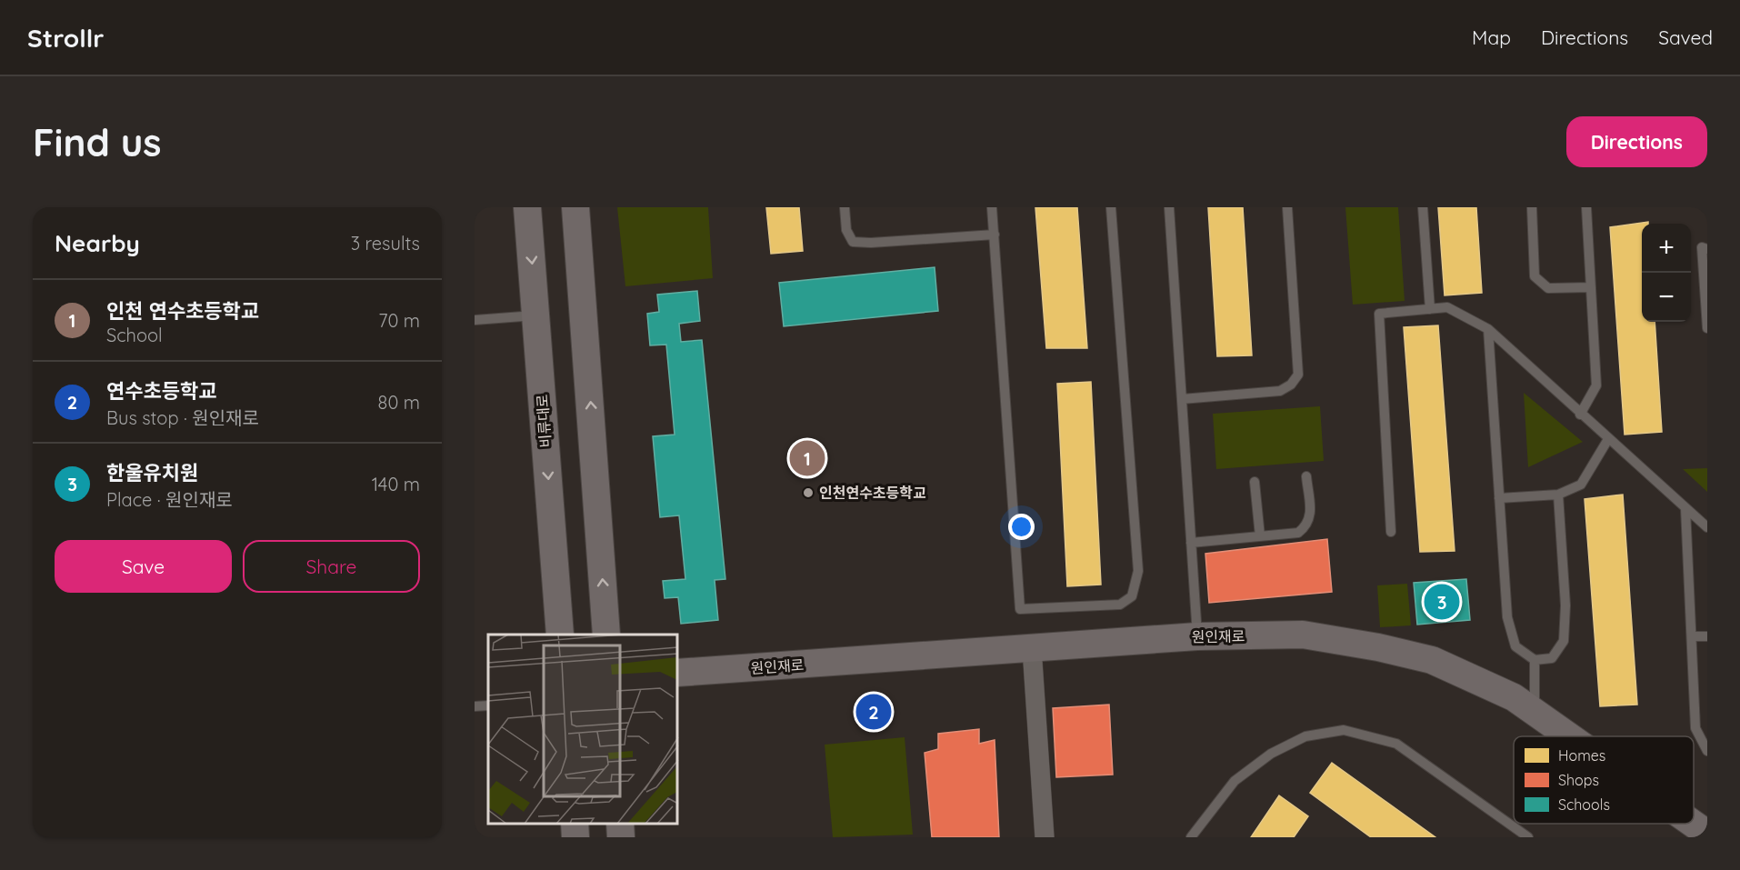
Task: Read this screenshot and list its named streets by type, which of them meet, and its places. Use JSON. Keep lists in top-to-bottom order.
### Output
{
  "streets": {
    "main road": ["비류대로", "원인재로"]
  },
  "places": ["인천연수초등학교"],
  "legend": ["Homes", "Shops", "Schools"],
  "page": {
    "header": "Strollr",
    "nav": ["Map", "Directions", "Saved"],
    "buttons": [
      "Directions",
      ["Save", "Share"]
    ],
    "title": "Find us",
    "heading": ["Nearby", "3 results"],
    "map_buttons": ["+", "−"],
    "list": [
      {
        "mark": "1",
        "name": "인천 연수초등학교",
        "note": "School",
        "value": "70 m"
      },
      {
        "mark": "2",
        "name": "연수초등학교",
        "note": "Bus stop · 원인재로",
        "value": "80 m"
      },
      {
        "mark": "3",
        "name": "한울유치원",
        "note": "Place · 원인재로",
        "value": "140 m"
      }
    ],
    "pins": ["1", "3", "2"]
  }
}
